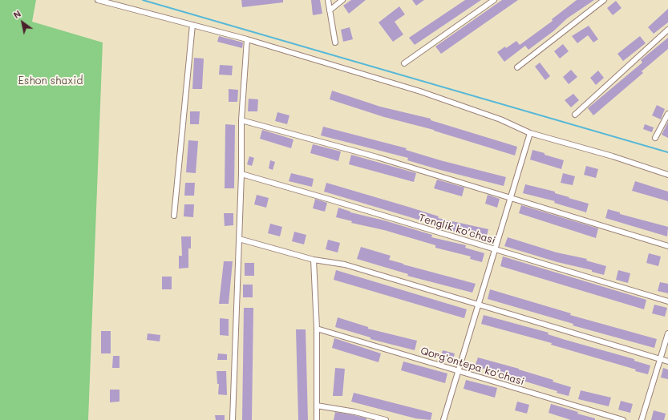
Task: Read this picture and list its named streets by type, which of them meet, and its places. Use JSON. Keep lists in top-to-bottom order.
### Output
{
  "streets": {
    "street": ["Tenglik ko'chasi", "Qorg'ontepa ko'chasi"]
  },
  "parks": ["Eshon shaxid"],
  "north": "top left"
}
